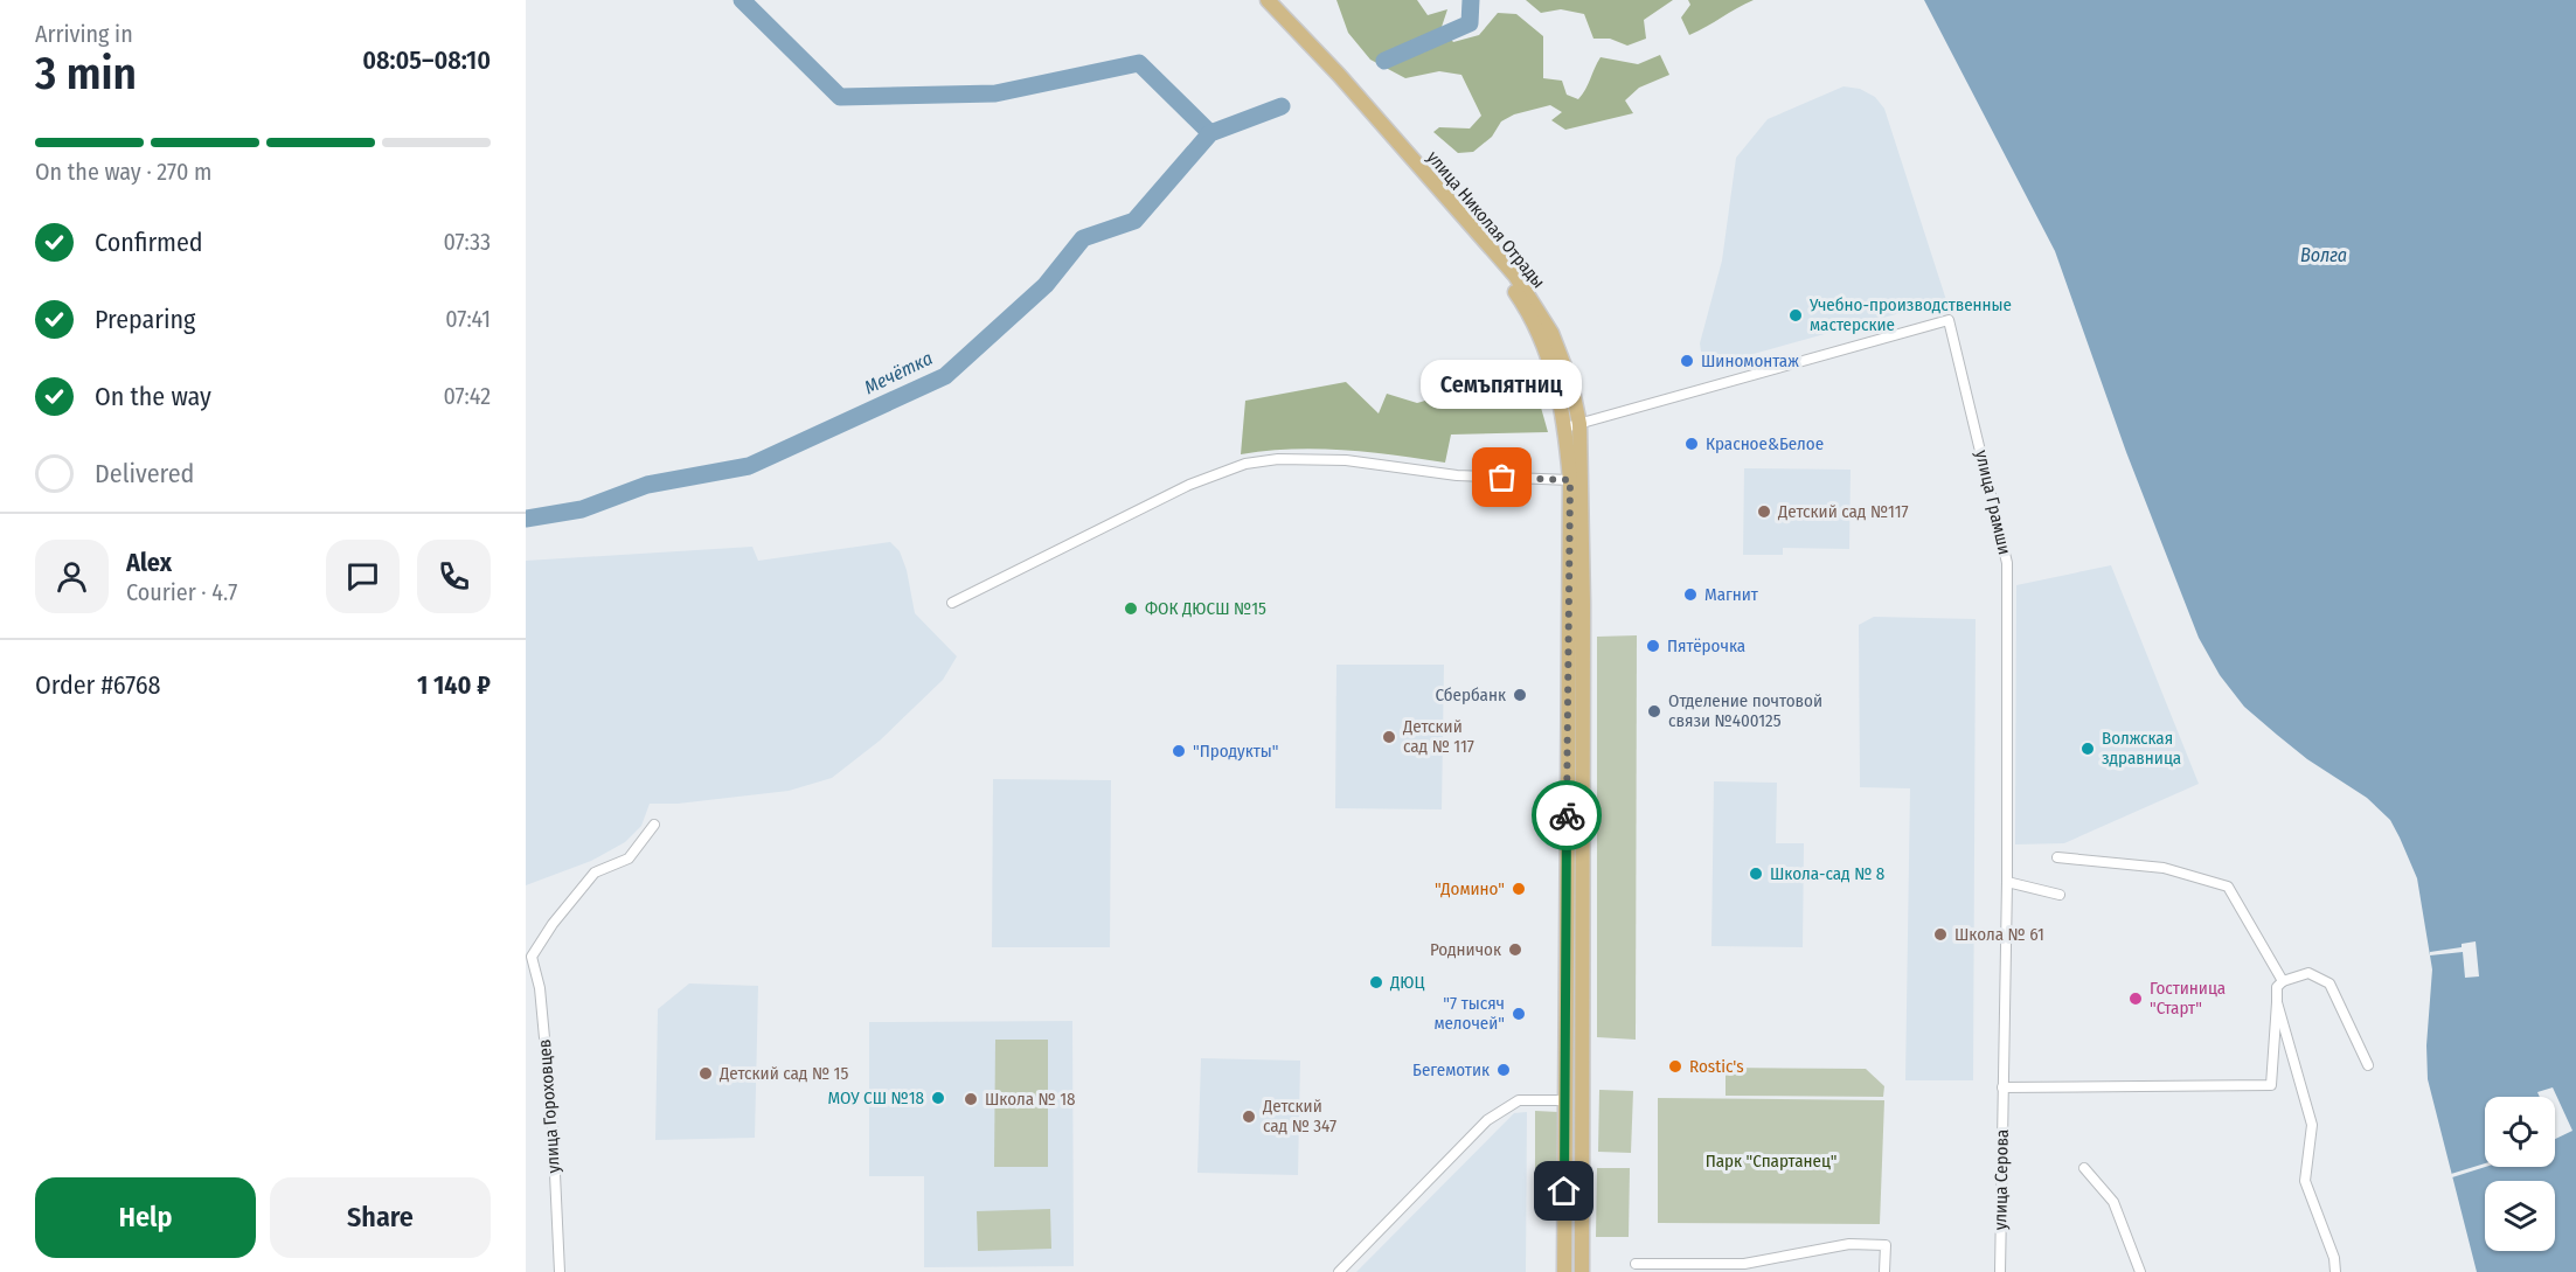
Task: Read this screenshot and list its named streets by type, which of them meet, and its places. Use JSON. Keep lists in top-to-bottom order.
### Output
{
  "streets": {
    "main road": ["улица Николая Отрады"],
    "street": ["улица Грамши", "улица Гороховцев", "улица Серова"]
  },
  "crossings": [
    ["улица Николая Отрады", "улица Грамши"],
    ["улица Грамши", "улица Серова"]
  ],
  "water": ["Волга", "Мечётка"],
  "parks": ["Парк \"Спартанец\""],
  "places": [
    "Учебно-производственные мастерские",
    "Шиномонтаж",
    "Красное&Белое",
    "Семъпятниц",
    "Детский сад №117",
    "Магнит",
    "ФОК ДЮСШ №15",
    "Пятёрочка",
    "Сбербанк",
    "Отделение почтовой связи №400125",
    "Детский сад № 117",
    "Волжская здравница",
    "\"Продукты\"",
    "Школа-сад № 8",
    "\"Домино\"",
    "Школа № 61",
    "Родничок",
    "ДЮЦ",
    "Гостиница \"Старт\"",
    "\"7 тысяч мелочей\"",
    "Rostic's",
    "Бегемотик",
    "Детский сад № 15",
    "МОУ СШ №18",
    "Школа № 18",
    "Детский сад № 347"
  ],
  "page": {
    "heading": ["3 min", "Arriving in", "08:05–08:10"],
    "panel": [
      "Alex",
      "Courier · 4.7",
      "Order #6768",
      "1 140 ₽"
    ],
    "bar": "On the way · 270 m",
    "list": [
      ["Confirmed", "07:33"],
      ["Preparing", "07:41"],
      ["On the way", "07:42"],
      "Delivered"
    ],
    "bubble": "Семъпятниц",
    "buttons": ["Help", "Share"]
  }
}
